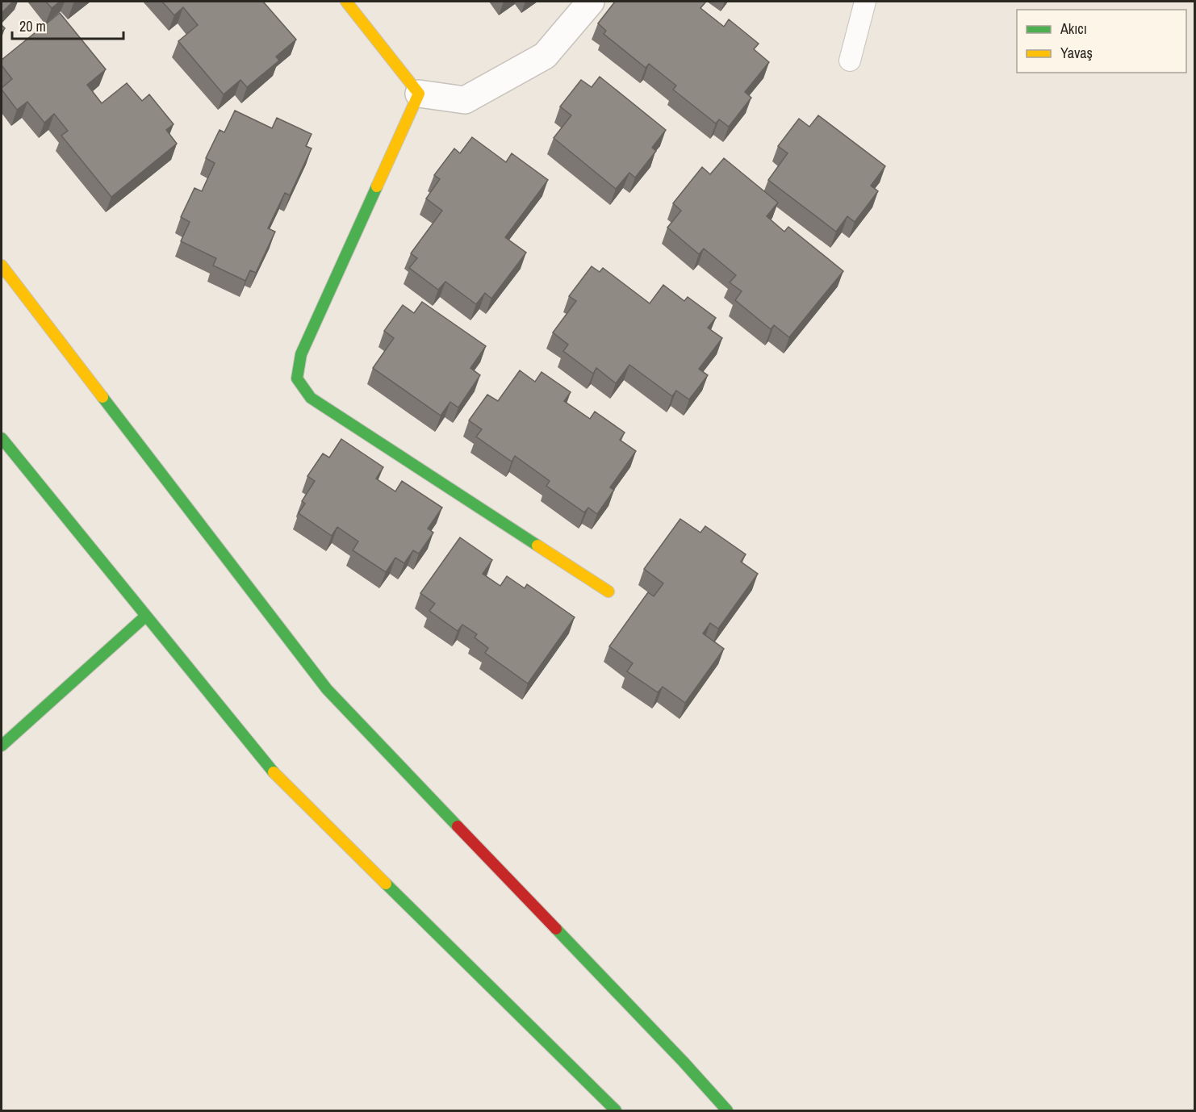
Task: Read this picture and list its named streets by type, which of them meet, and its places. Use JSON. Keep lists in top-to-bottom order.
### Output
{
  "legend": ["Akıcı", "Yavaş"],
  "scale_bar": "20 m"
}
